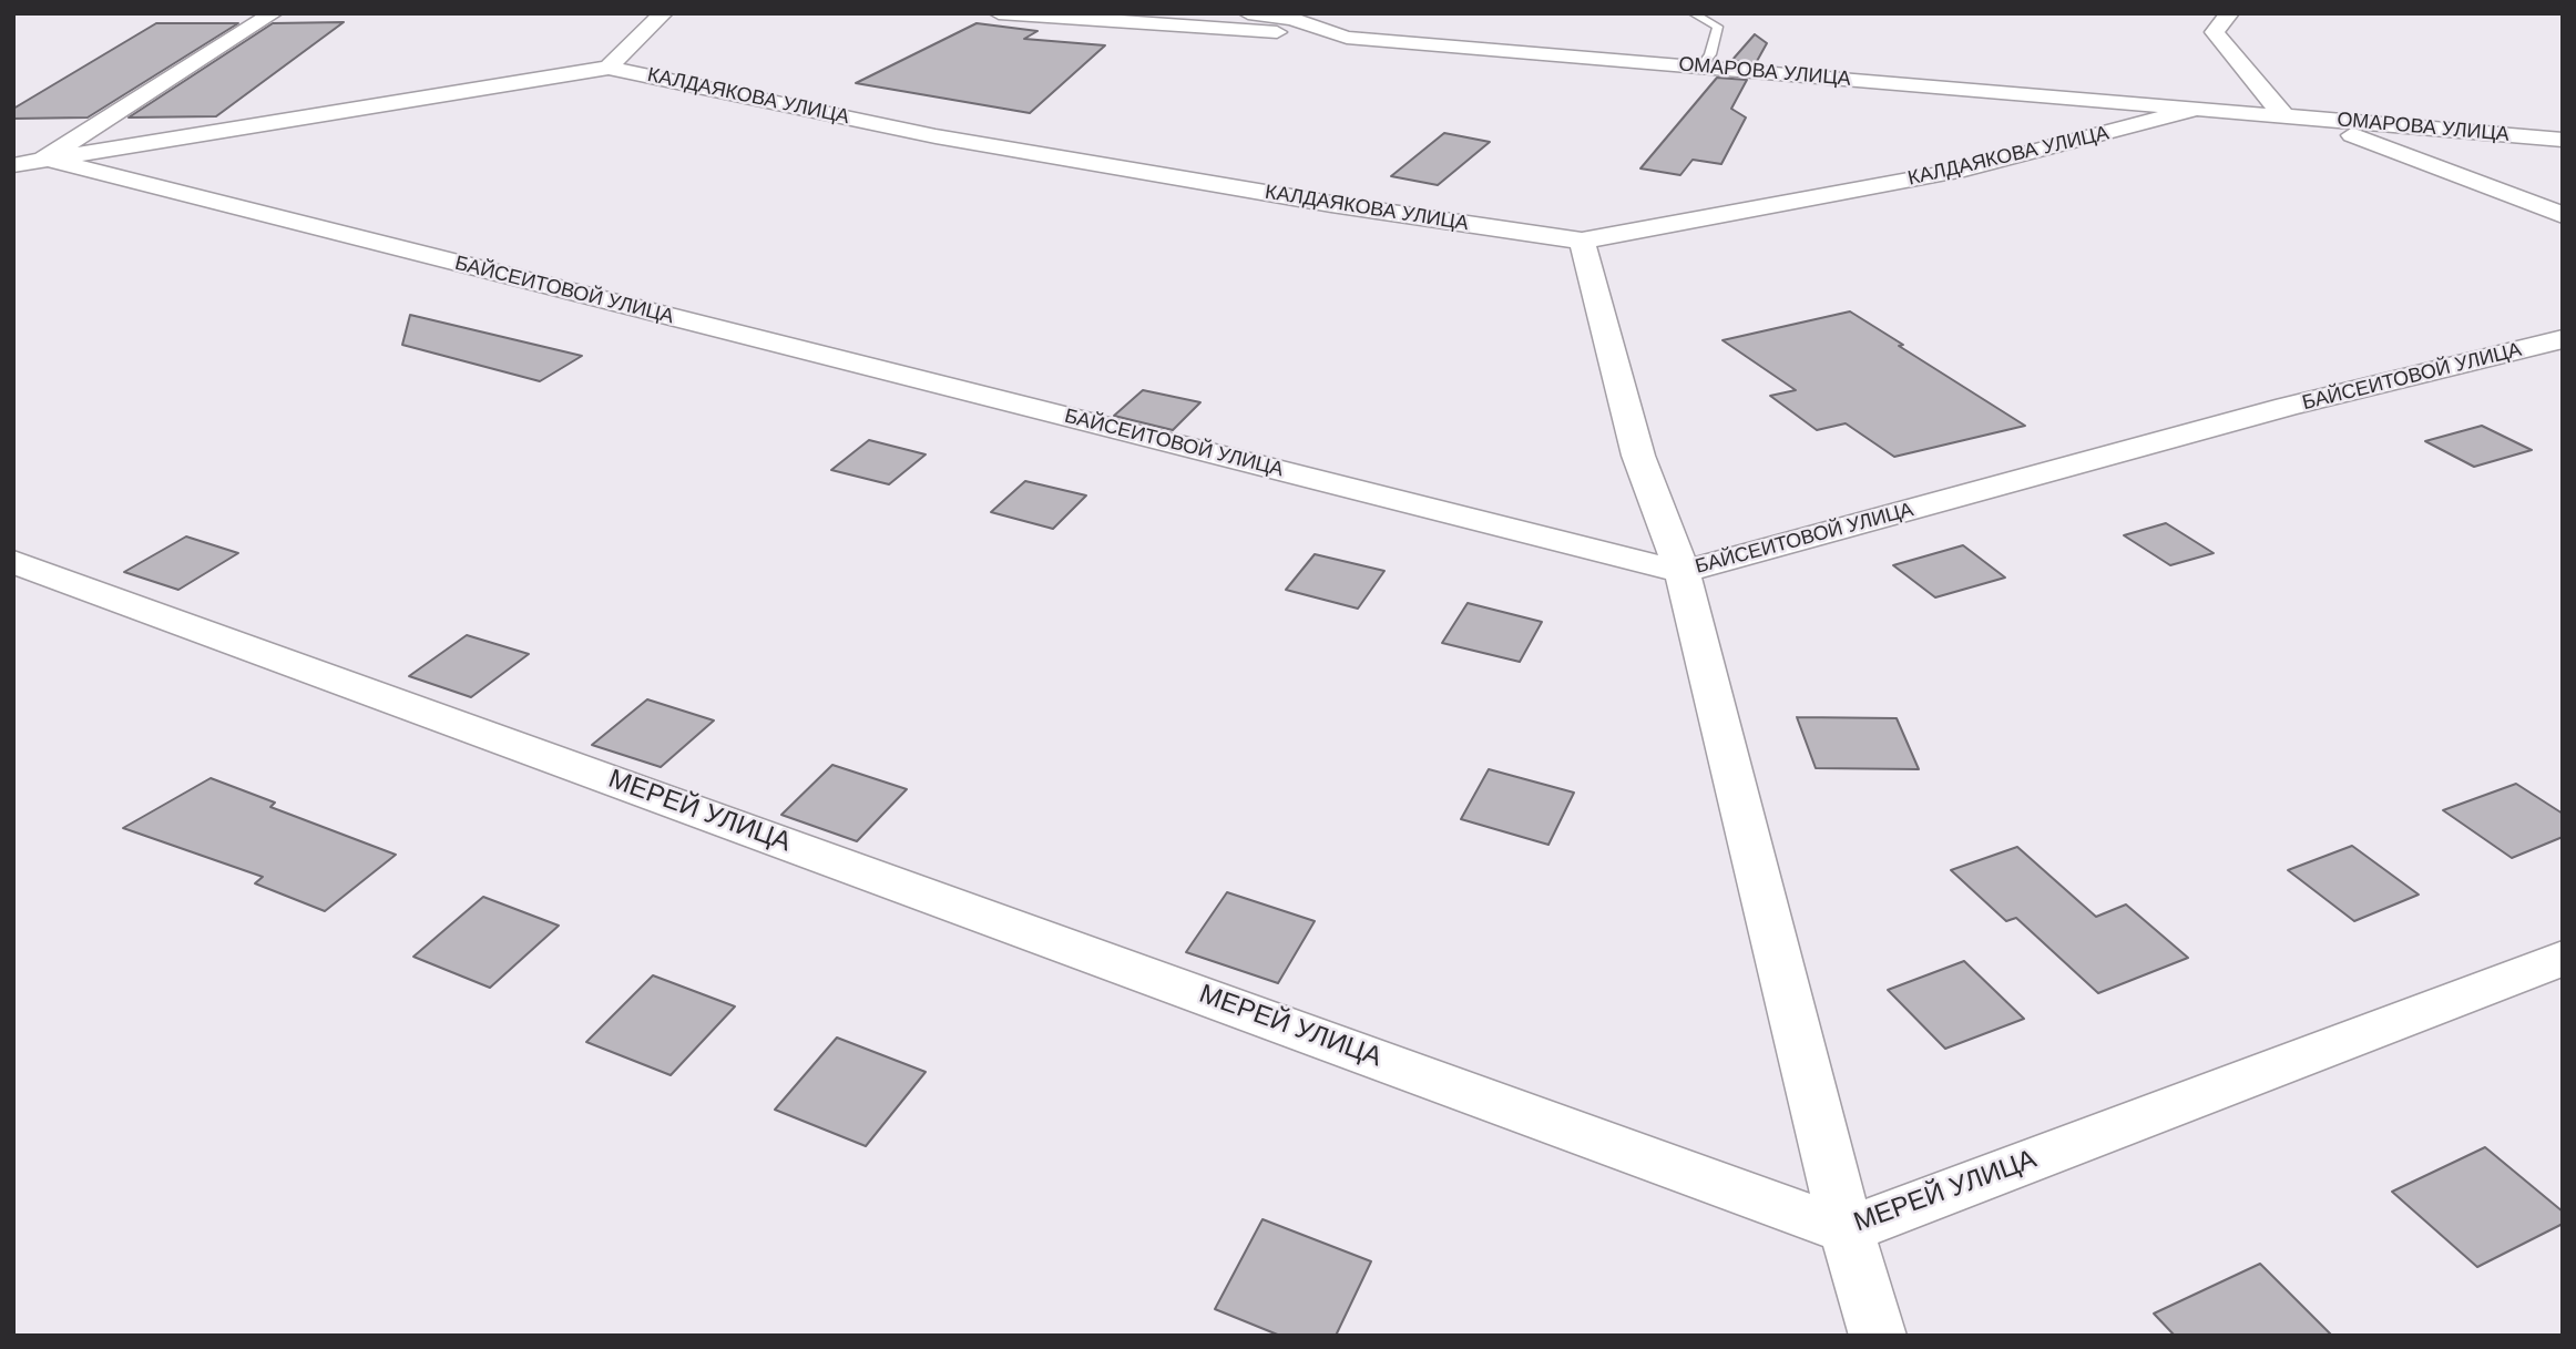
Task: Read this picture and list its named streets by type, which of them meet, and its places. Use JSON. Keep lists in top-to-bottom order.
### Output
{
  "streets": {
    "street": [
      "ОМАРОВА УЛИЦА",
      "КАЛДАЯКОВА УЛИЦА",
      "БАЙСЕИТОВОЙ УЛИЦА",
      "МЕРЕЙ УЛИЦА"
    ]
  },
  "crossings": [
    ["ОМАРОВА УЛИЦА", "КАЛДАЯКОВА УЛИЦА"]
  ]
}
